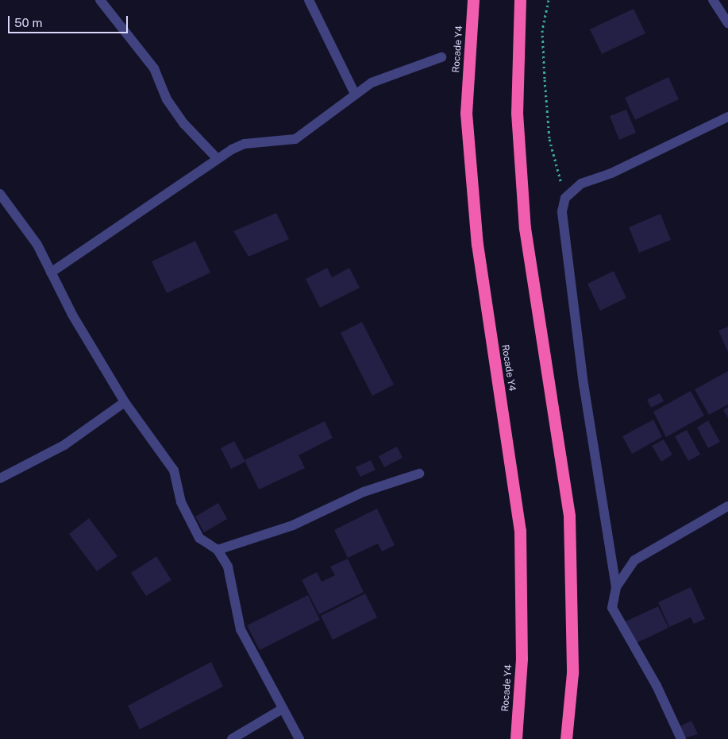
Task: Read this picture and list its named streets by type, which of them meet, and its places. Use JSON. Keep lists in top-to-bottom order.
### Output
{
  "streets": {
    "highway": ["Rocade Y4"]
  },
  "scale_bar": "50 m"
}
